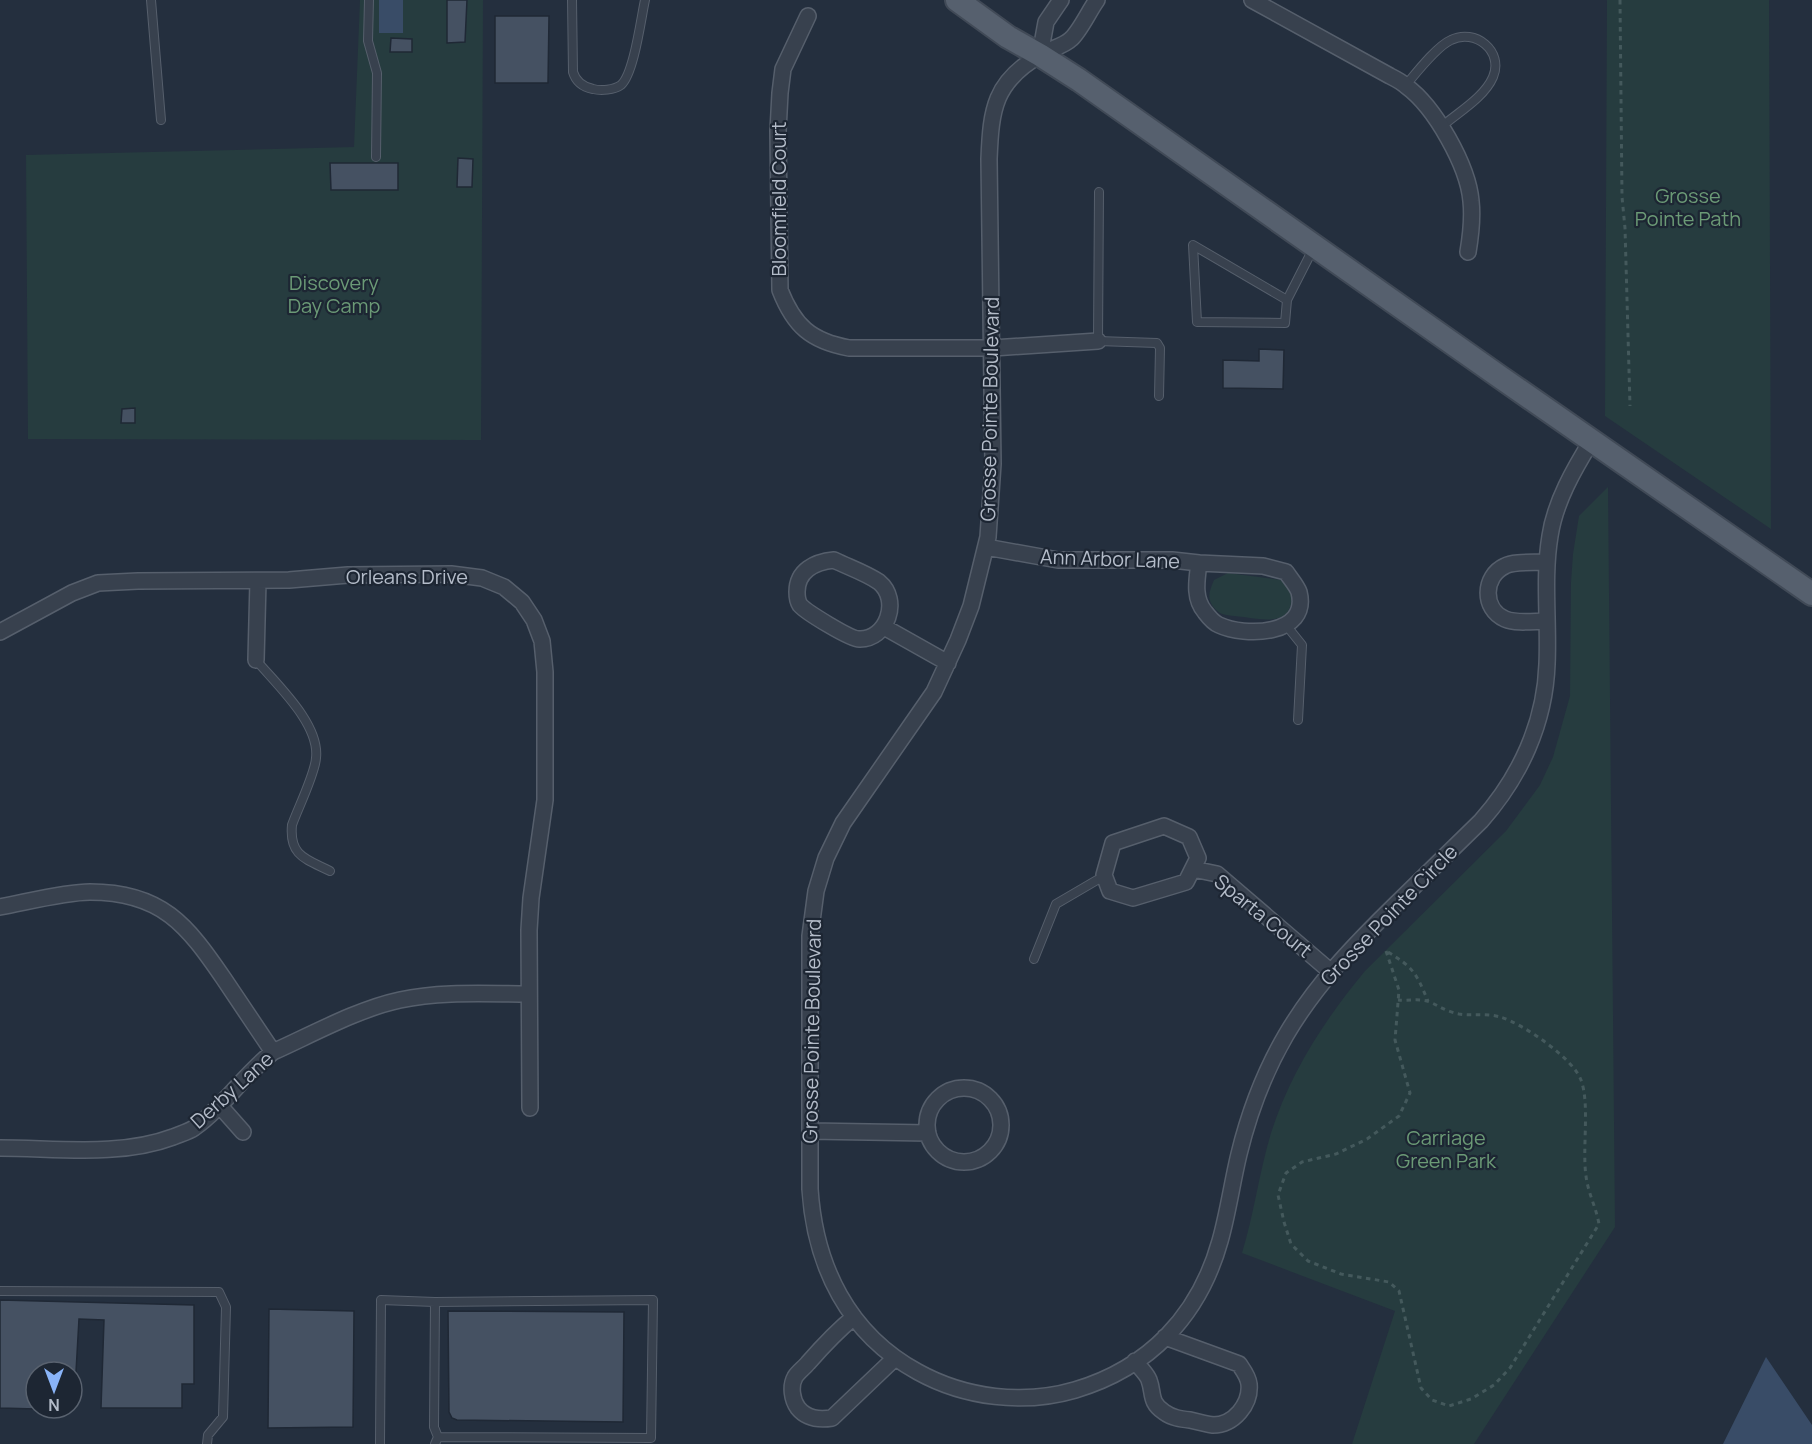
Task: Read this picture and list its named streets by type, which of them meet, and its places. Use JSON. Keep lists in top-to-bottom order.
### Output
{
  "streets": {
    "street": [
      "Bloomfield Court",
      "Grosse Pointe Boulevard",
      "Ann Arbor Lane",
      "Orleans Drive",
      "Grosse Pointe Circle",
      "Sparta Court",
      "Derby Lane"
    ]
  },
  "crossings": [
    ["Bloomfield Court", "Grosse Pointe Boulevard"],
    ["Grosse Pointe Boulevard", "Ann Arbor Lane"],
    ["Grosse Pointe Boulevard", "Grosse Pointe Circle"],
    ["Orleans Drive", "Derby Lane"],
    ["Grosse Pointe Circle", "Sparta Court"]
  ],
  "parks": ["Grosse Pointe Path", "Discovery Day Camp", "Carriage Green Park"],
  "north": "bottom"
}
